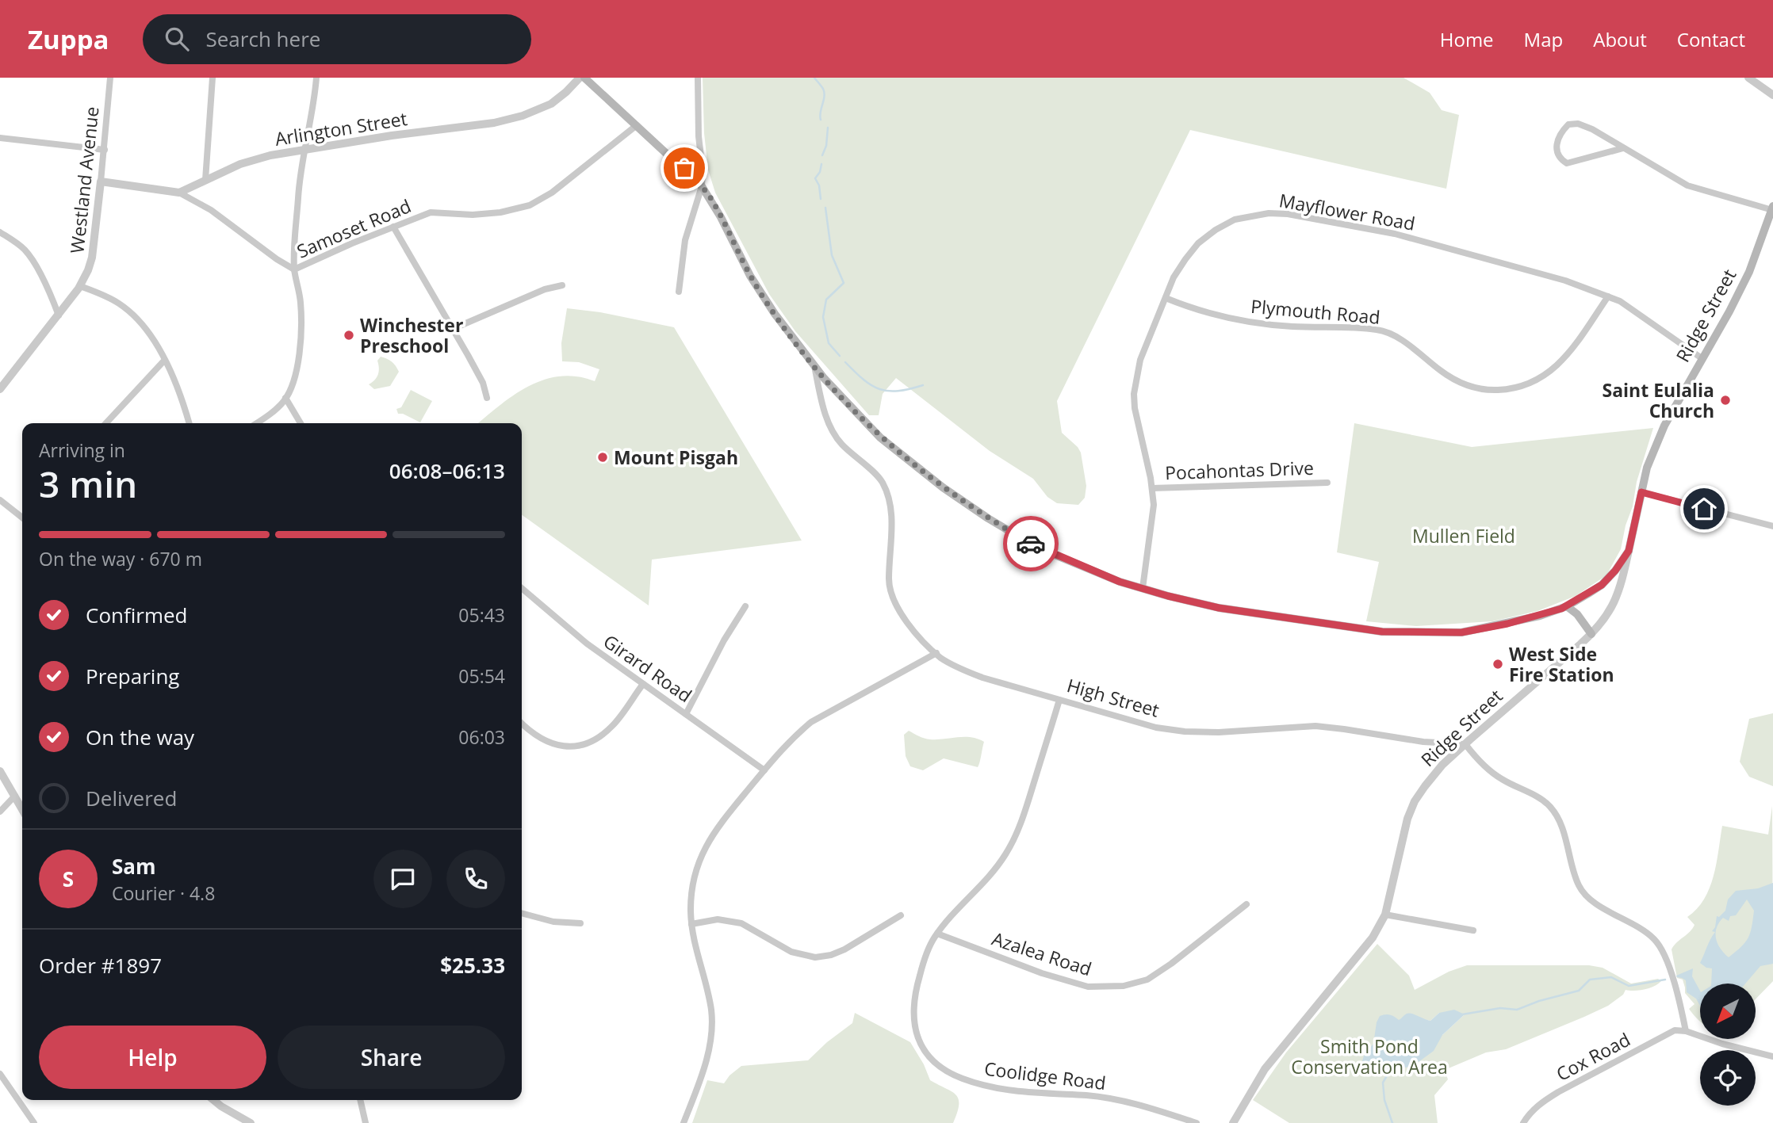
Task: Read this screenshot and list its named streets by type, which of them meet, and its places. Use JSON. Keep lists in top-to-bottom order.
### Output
{
  "streets": {
    "main road": ["Ridge Street", "High Street"],
    "street": [
      "Arlington Street",
      "Westland Avenue",
      "Mayflower Road",
      "Samoset Road",
      "Plymouth Road",
      "Pocahontas Drive",
      "Girard Road",
      "Azalea Road",
      "Cox Road",
      "Coolidge Road"
    ]
  },
  "crossings": [
    ["Arlington Street", "Samoset Road"],
    ["Mayflower Road", "Plymouth Road"],
    ["Mayflower Road", "Ridge Street"],
    ["Mayflower Road", "Pocahontas Drive"],
    ["Samoset Road", "High Street"],
    ["Ridge Street", "High Street"],
    ["High Street", "Coolidge Road"],
    ["Azalea Road", "Coolidge Road"]
  ],
  "parks": ["Mullen Field", "Smith Pond Conservation Area"],
  "places": [
    "Winchester Preschool",
    "Saint Eulalia Church",
    "Mount Pisgah",
    "West Side Fire Station"
  ],
  "north": "bottom left",
  "page": {
    "header": "Zuppa",
    "search": "Search here",
    "nav": [
      "Home",
      "Map",
      "About",
      "Contact"
    ],
    "heading": ["3 min", "Arriving in", "06:08–06:13"],
    "panel": [
      "Sam",
      "Courier · 4.8",
      "Order #1897",
      "$25.33"
    ],
    "bar": "On the way · 670 m",
    "list": [
      ["Confirmed", "05:43"],
      ["Preparing", "05:54"],
      ["On the way", "06:03"],
      "Delivered"
    ],
    "round": "S",
    "buttons": ["Help", "Share"]
  }
}
